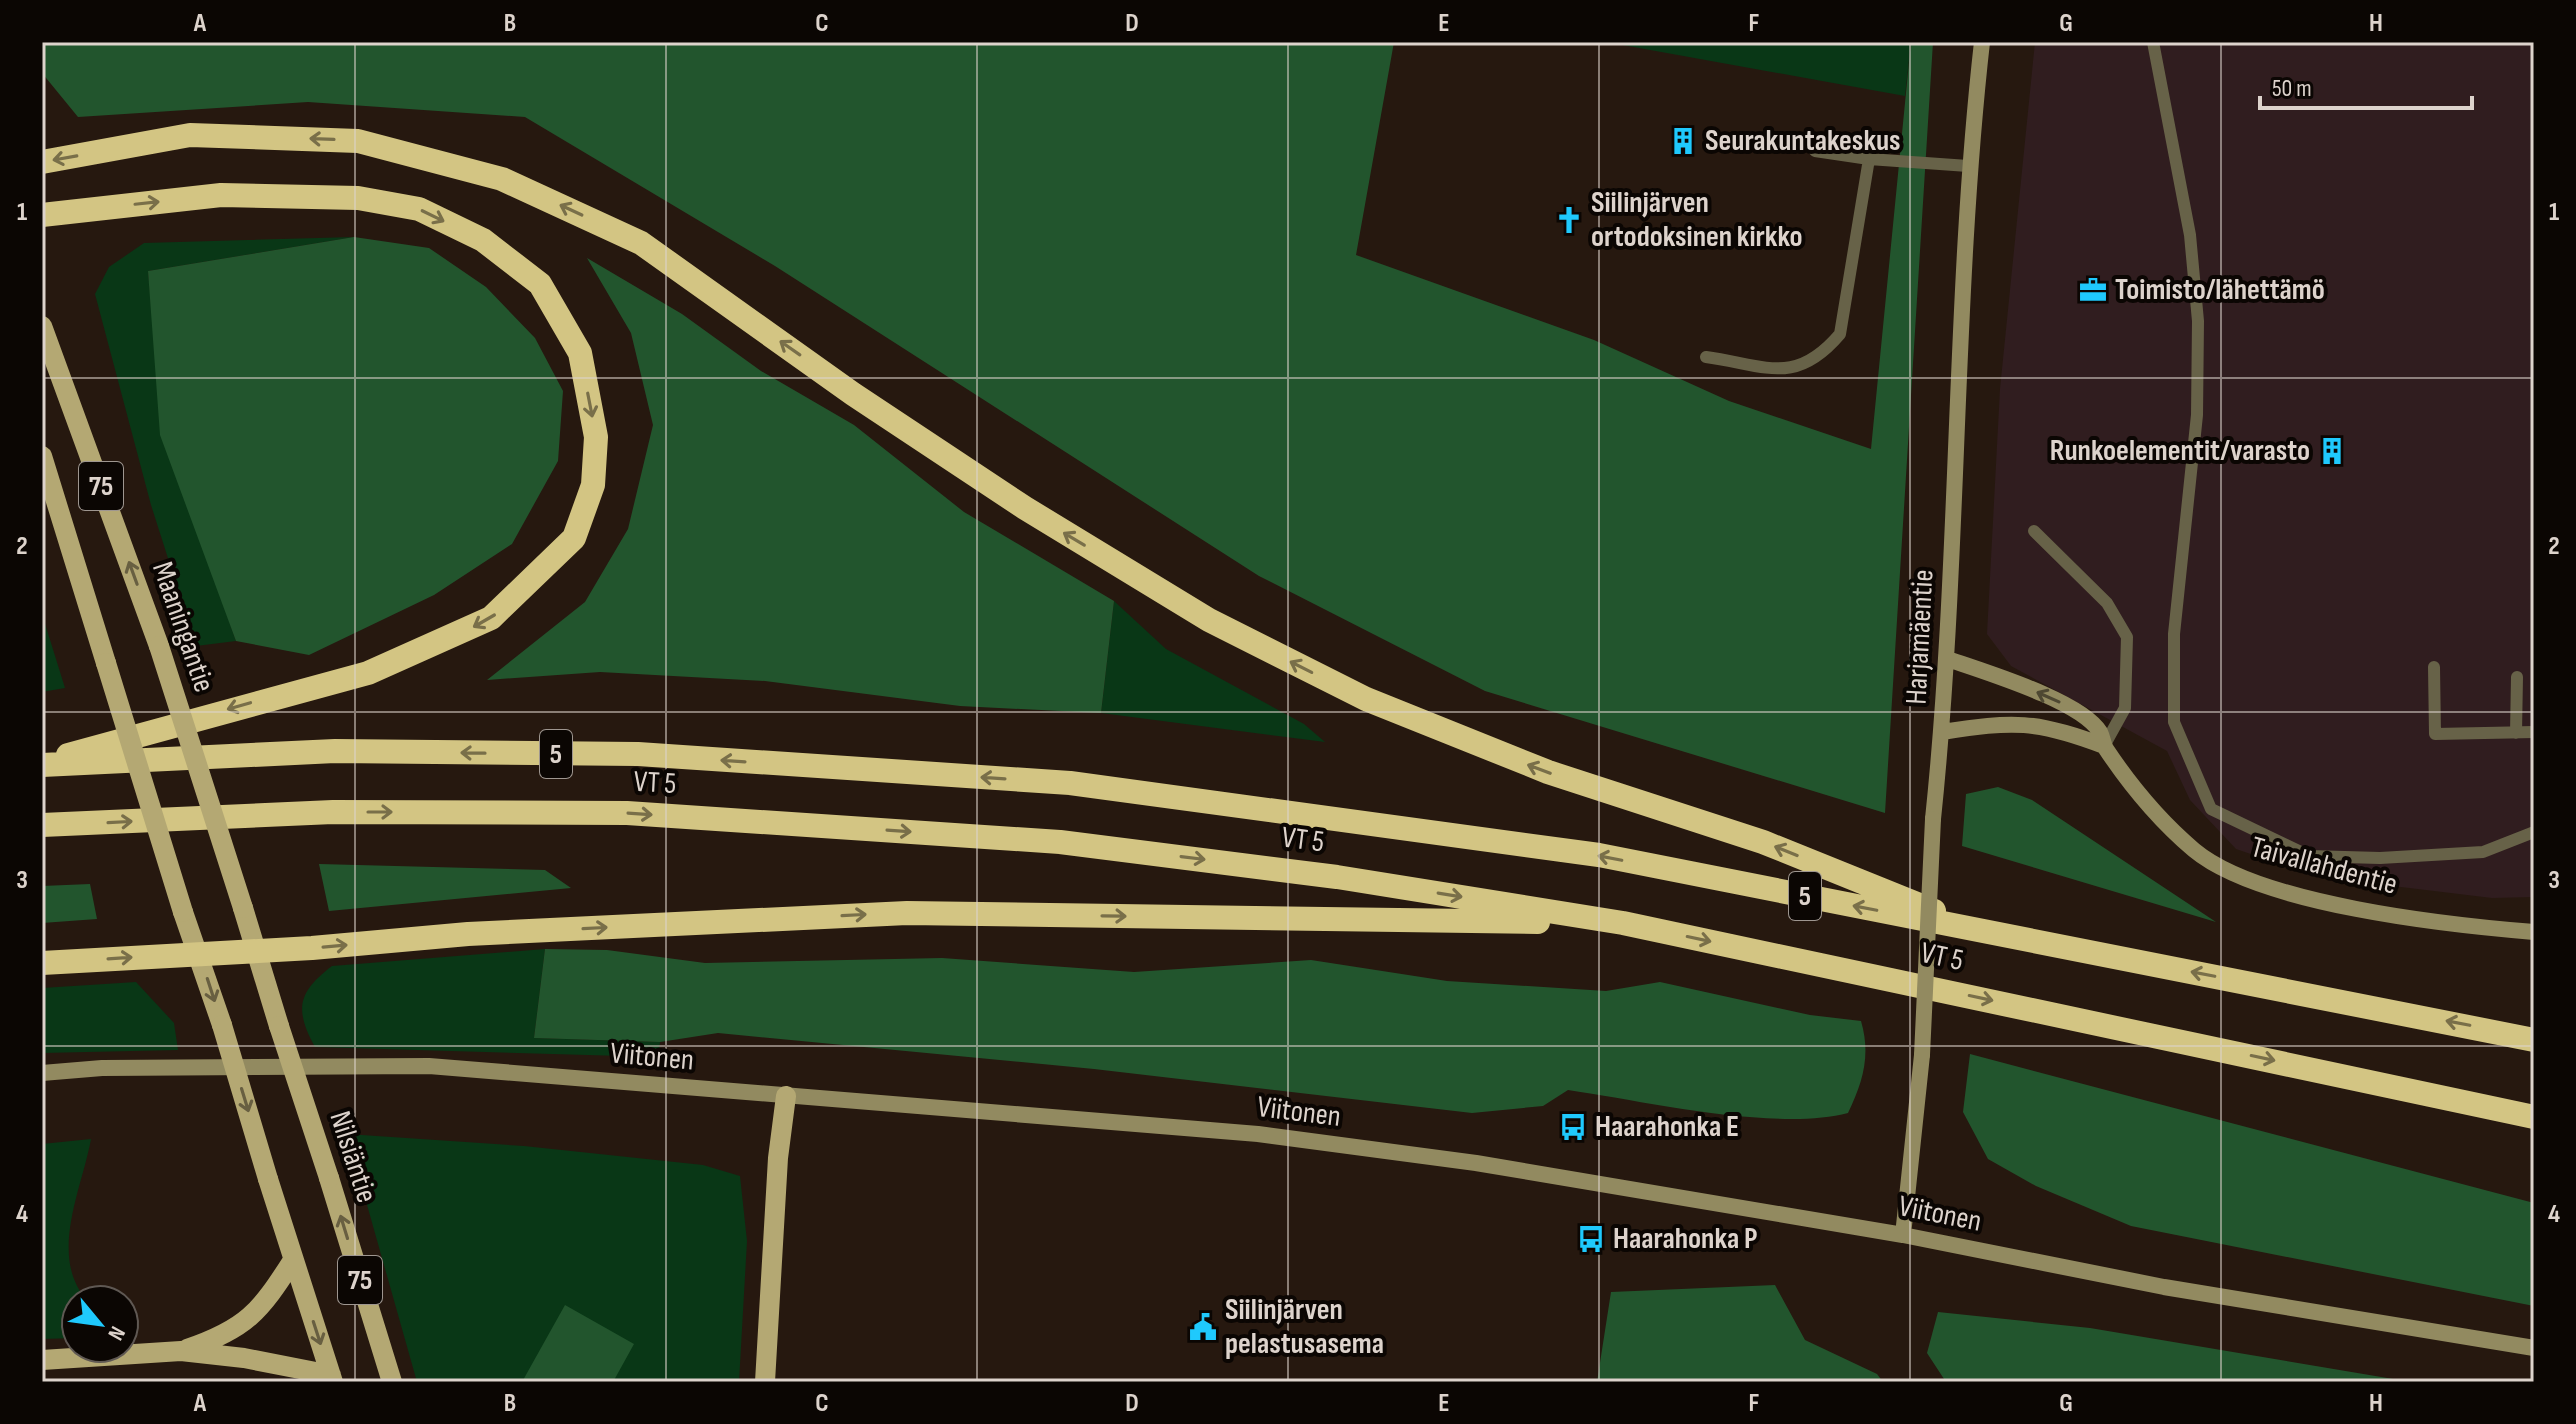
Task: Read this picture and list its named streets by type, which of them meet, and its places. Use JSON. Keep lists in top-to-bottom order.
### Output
{
  "streets": {
    "highway": ["5", "VT 5"],
    "main road": [
      "75",
      "Maaningantie",
      "Harjamäentie",
      "Taivallahdentie",
      "Viitonen",
      "Nilsiäntie"
    ]
  },
  "crossings": [
    ["Maaningantie", "Nilsiäntie"],
    ["Harjamäentie", "Taivallahdentie"],
    ["Harjamäentie", "Viitonen"]
  ],
  "places": {
    "building": ["Seurakuntakeskus", "Runkoelementit/varasto"],
    "church": ["Siilinjärven ortodoksinen kirkko"],
    "office": ["Toimisto/lähettämö"],
    "bus stop": ["Haarahonka E", "Haarahonka P"],
    "public building": ["Siilinjärven pelastusasema"]
  },
  "scale_bar": "50 m",
  "north": "bottom right",
  "grid": {
    "columns": [
      "A",
      "B",
      "C",
      "D",
      "E",
      "F",
      "G",
      "H"
    ],
    "rows": [
      "1",
      "2",
      "3",
      "4"
    ]
  }
}
